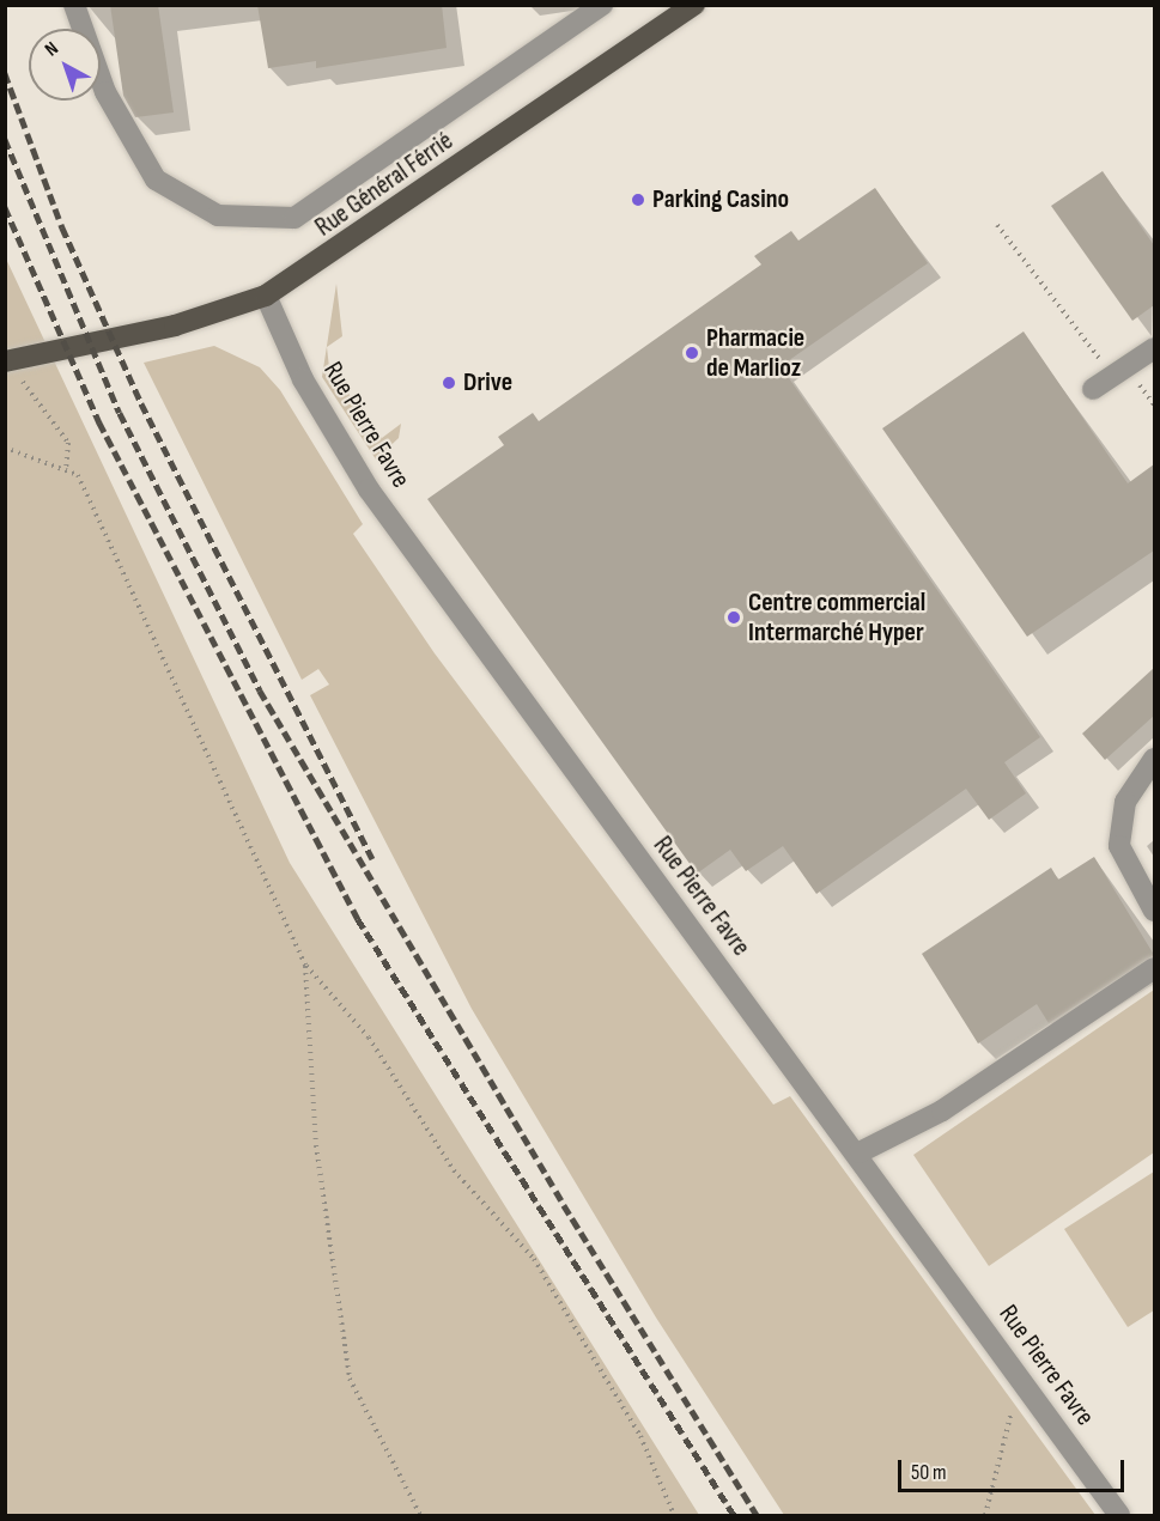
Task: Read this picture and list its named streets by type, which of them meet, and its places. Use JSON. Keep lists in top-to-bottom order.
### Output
{
  "streets": {
    "main road": ["Rue Général Férrié"],
    "street": ["Rue Pierre Favre"]
  },
  "crossings": [
    ["Rue Général Férrié", "Rue Pierre Favre"]
  ],
  "places": [
    "Parking Casino",
    "Pharmacie de Marlioz",
    "Drive",
    "Centre commercial Intermarché Hyper"
  ],
  "scale_bar": "50 m",
  "north": "top left"
}
